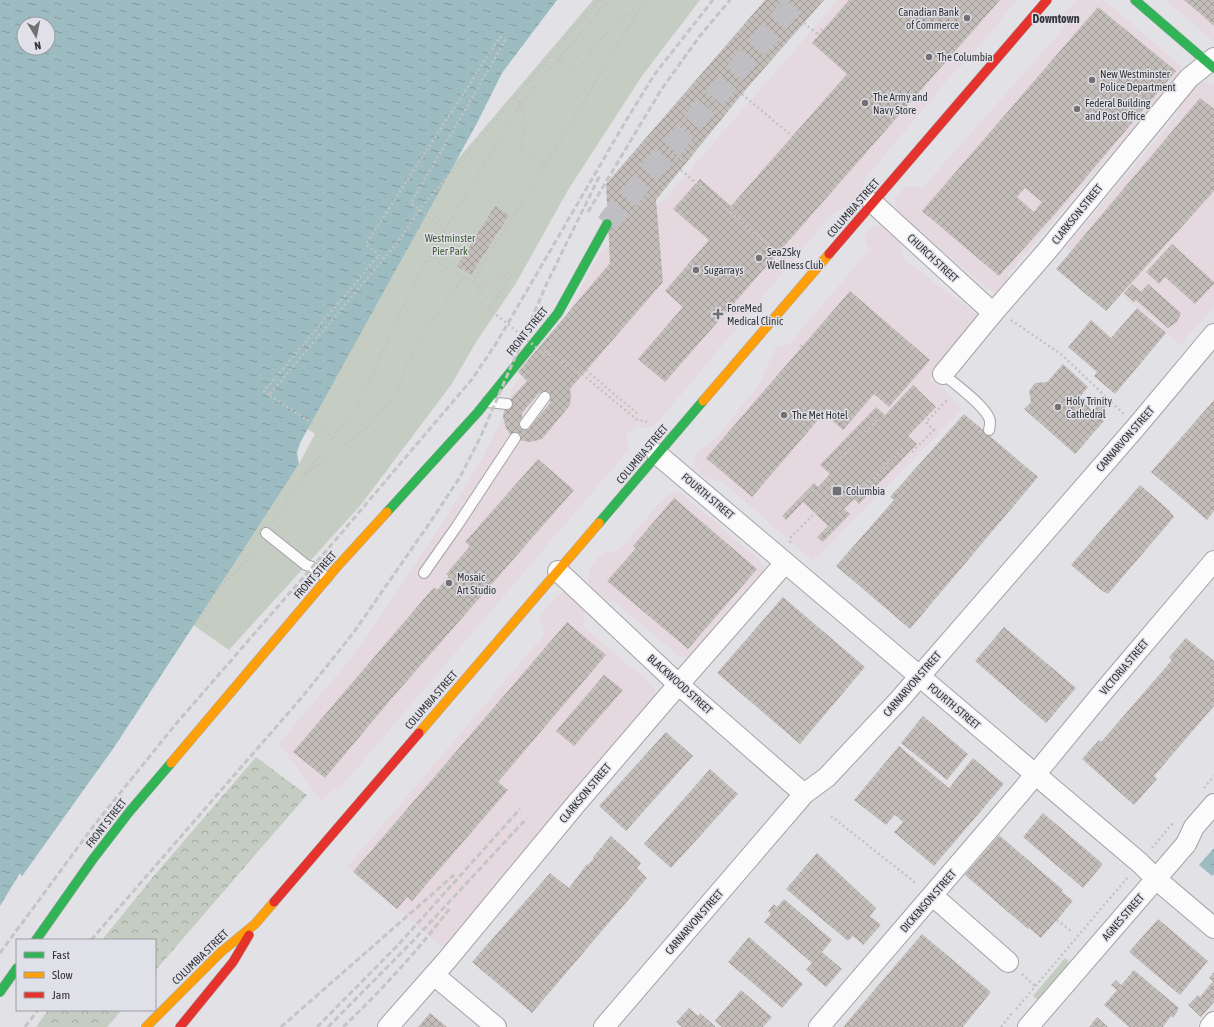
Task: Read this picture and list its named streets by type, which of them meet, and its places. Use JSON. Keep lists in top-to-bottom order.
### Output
{
  "streets": {
    "street": [
      "COLUMBIA STREET",
      "CLARKSON STREET",
      "CHURCH STREET",
      "FRONT STREET",
      "CARNARVON STREET",
      "FOURTH STREET",
      "VICTORIA STREET",
      "BLACKWOOD STREET",
      "DICKENSON STREET",
      "AGNES STREET"
    ]
  },
  "crossings": [
    ["COLUMBIA STREET", "CHURCH STREET"],
    ["COLUMBIA STREET", "FOURTH STREET"],
    ["COLUMBIA STREET", "BLACKWOOD STREET"],
    ["CLARKSON STREET", "CHURCH STREET"],
    ["CLARKSON STREET", "FOURTH STREET"],
    ["CLARKSON STREET", "BLACKWOOD STREET"],
    ["CARNARVON STREET", "FOURTH STREET"],
    ["CARNARVON STREET", "BLACKWOOD STREET"],
    ["FOURTH STREET", "VICTORIA STREET"],
    ["FOURTH STREET", "DICKENSON STREET"],
    ["FOURTH STREET", "AGNES STREET"],
    ["VICTORIA STREET", "DICKENSON STREET"]
  ],
  "districts": ["Downtown"],
  "parks": ["Westminster Pier Park"],
  "places": {
    "other": [
      "Canadian Bank of Commerce",
      "The Columbia",
      "New Westminster Police Department",
      "The Army and Navy Store",
      "Federal Building and Post Office",
      "Sea2Sky Wellness Club",
      "Sugarrays",
      "Holy Trinity Cathedral",
      "The Met Hotel",
      "Mosaic Art Studio"
    ],
    "health": ["ForeMed Medical Clinic"],
    "transit": ["Columbia"]
  },
  "legend": ["Fast", "Slow", "Jam"],
  "north": "bottom"
}
